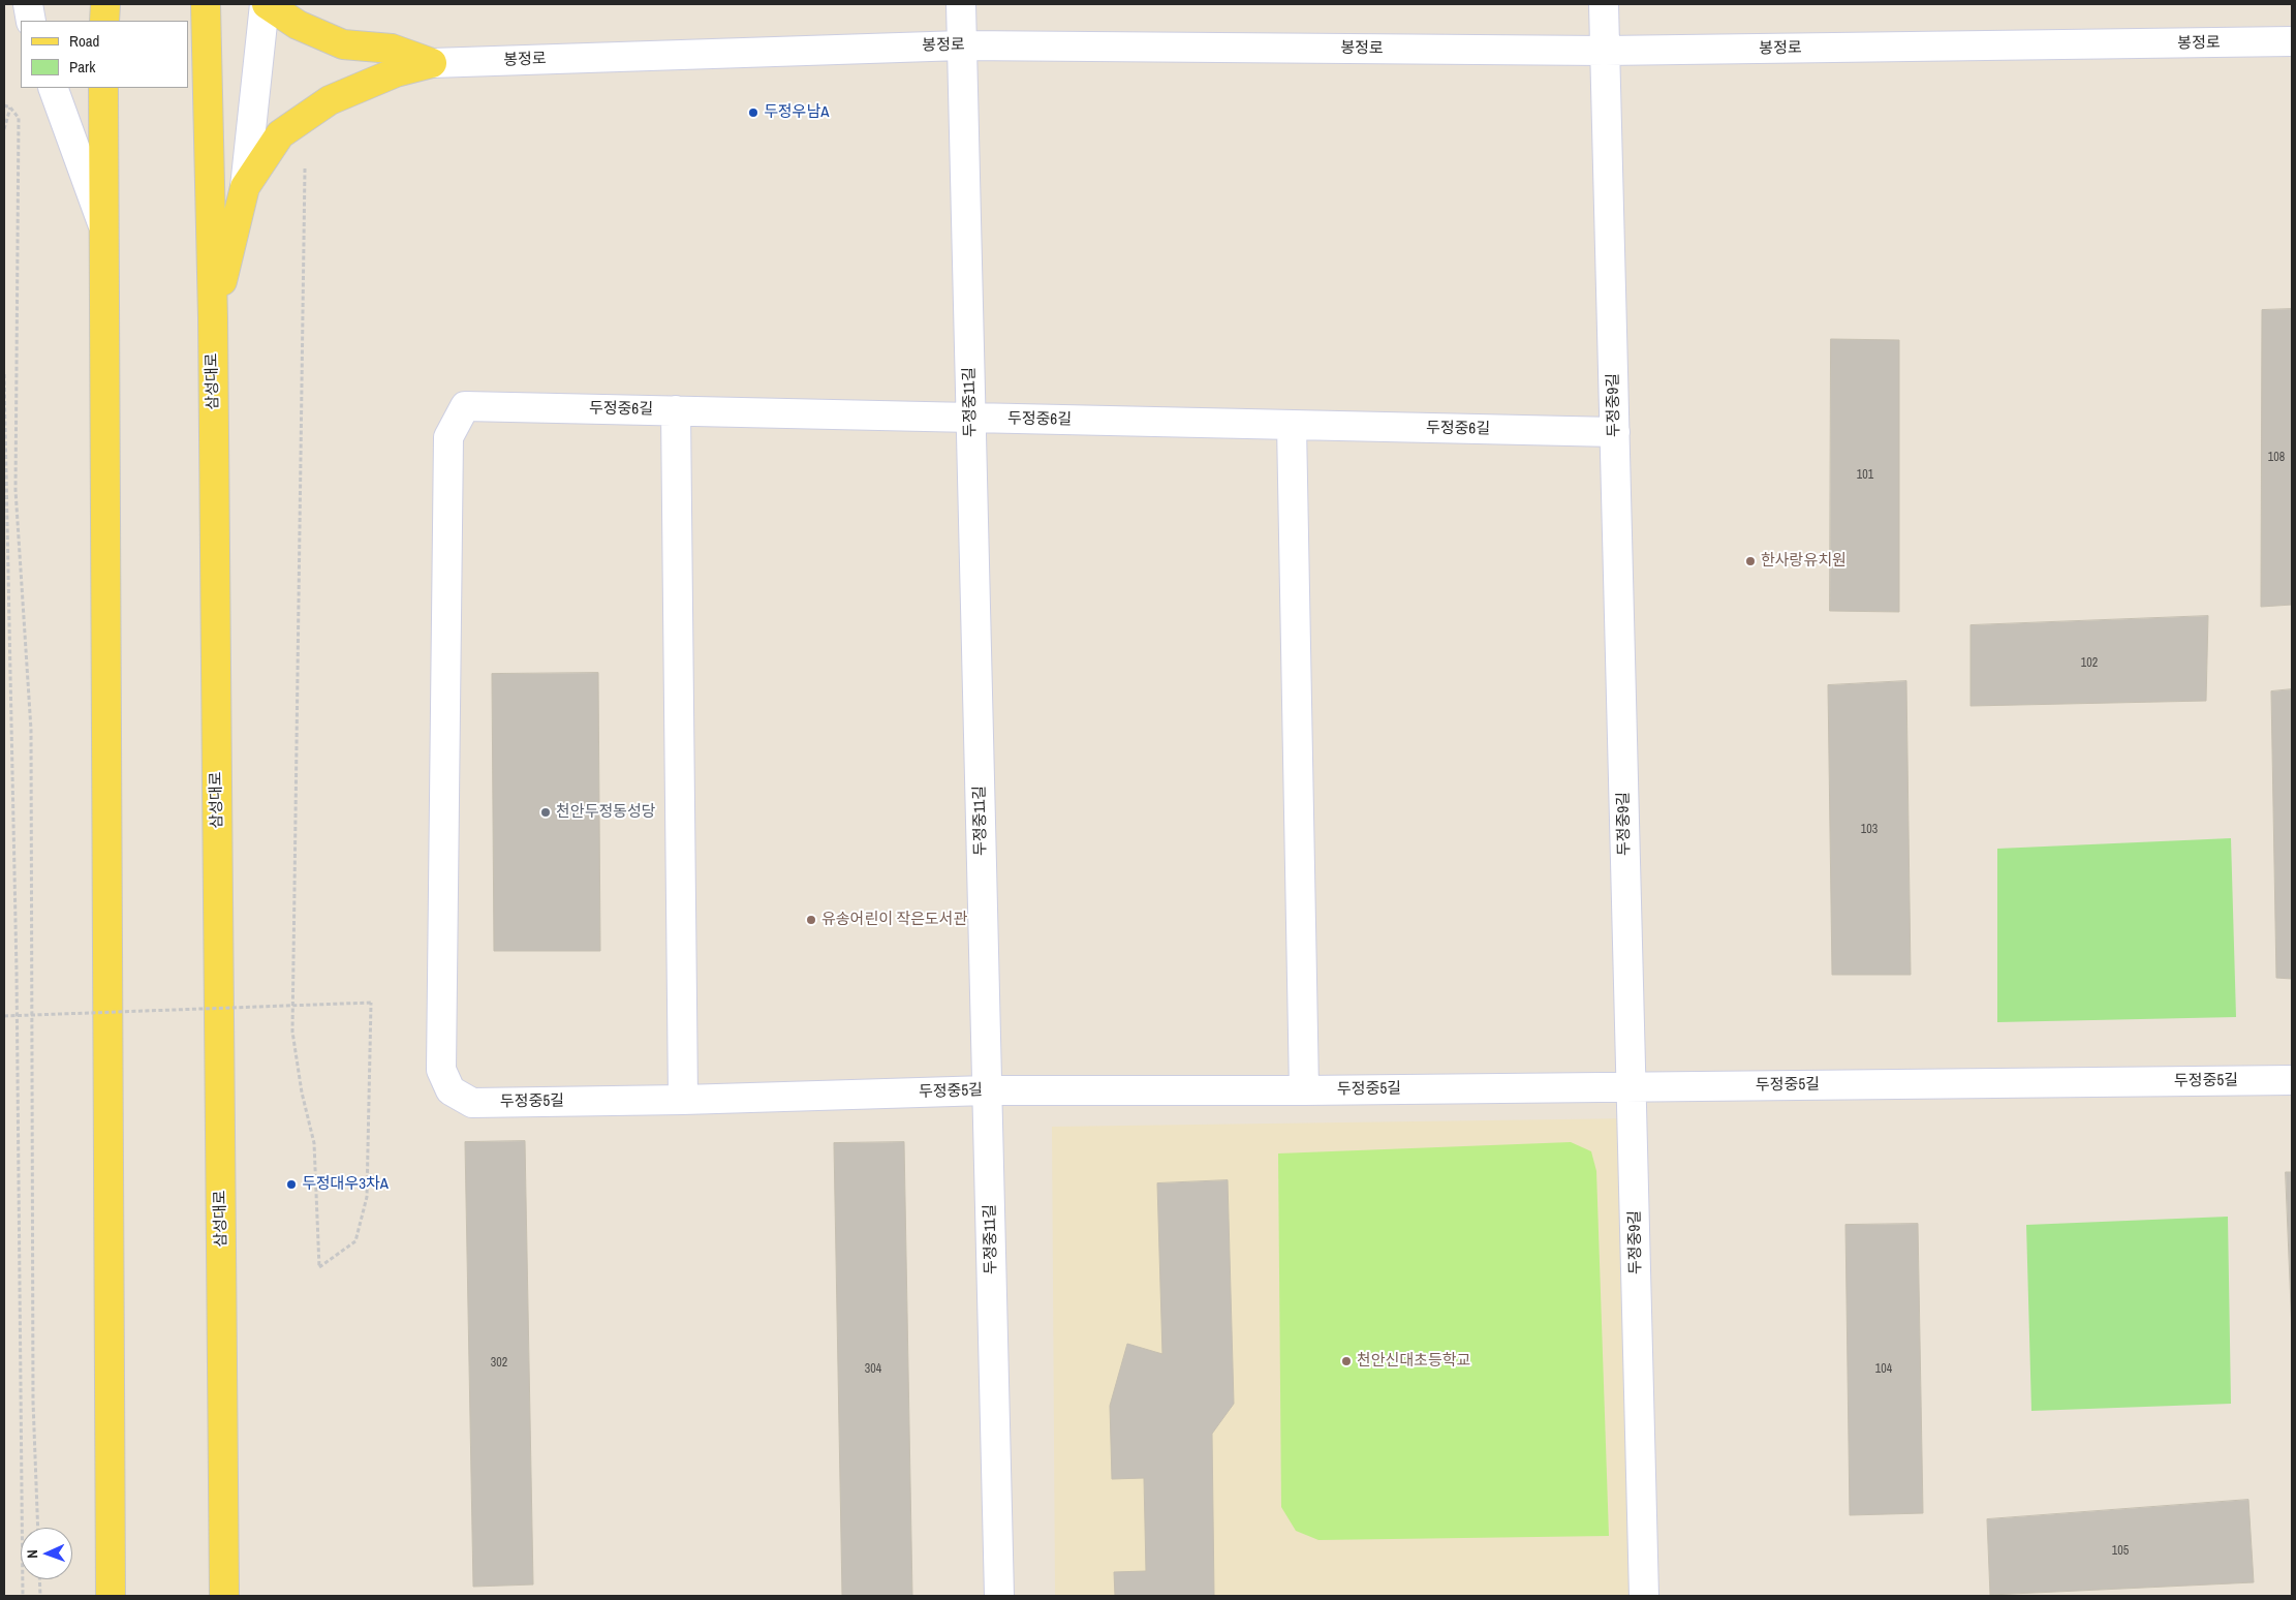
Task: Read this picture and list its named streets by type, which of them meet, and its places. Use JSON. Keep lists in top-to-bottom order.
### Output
{
  "streets": {
    "main road": ["삼성대로"],
    "street": [
      "봉정로",
      "두정중11길",
      "두정중9길",
      "두정중6길",
      "두정중5길"
    ]
  },
  "crossings": [
    ["봉정로", "두정중11길"],
    ["봉정로", "두정중9길"],
    ["두정중11길", "두정중6길"],
    ["두정중11길", "두정중5길"],
    ["두정중9길", "두정중6길"],
    ["두정중9길", "두정중5길"],
    ["두정중6길", "두정중5길"]
  ],
  "places": [
    "두정우남A",
    "한사랑유치원",
    "천안두정동성당",
    "유송어린이 작은도서관",
    "두정대우3차A",
    "천안신대초등학교"
  ],
  "house_numbers": [
    "108",
    "101",
    "102",
    "103",
    "302",
    "304",
    "104",
    "105"
  ],
  "legend": ["Road", "Park"],
  "north": "left"
}
